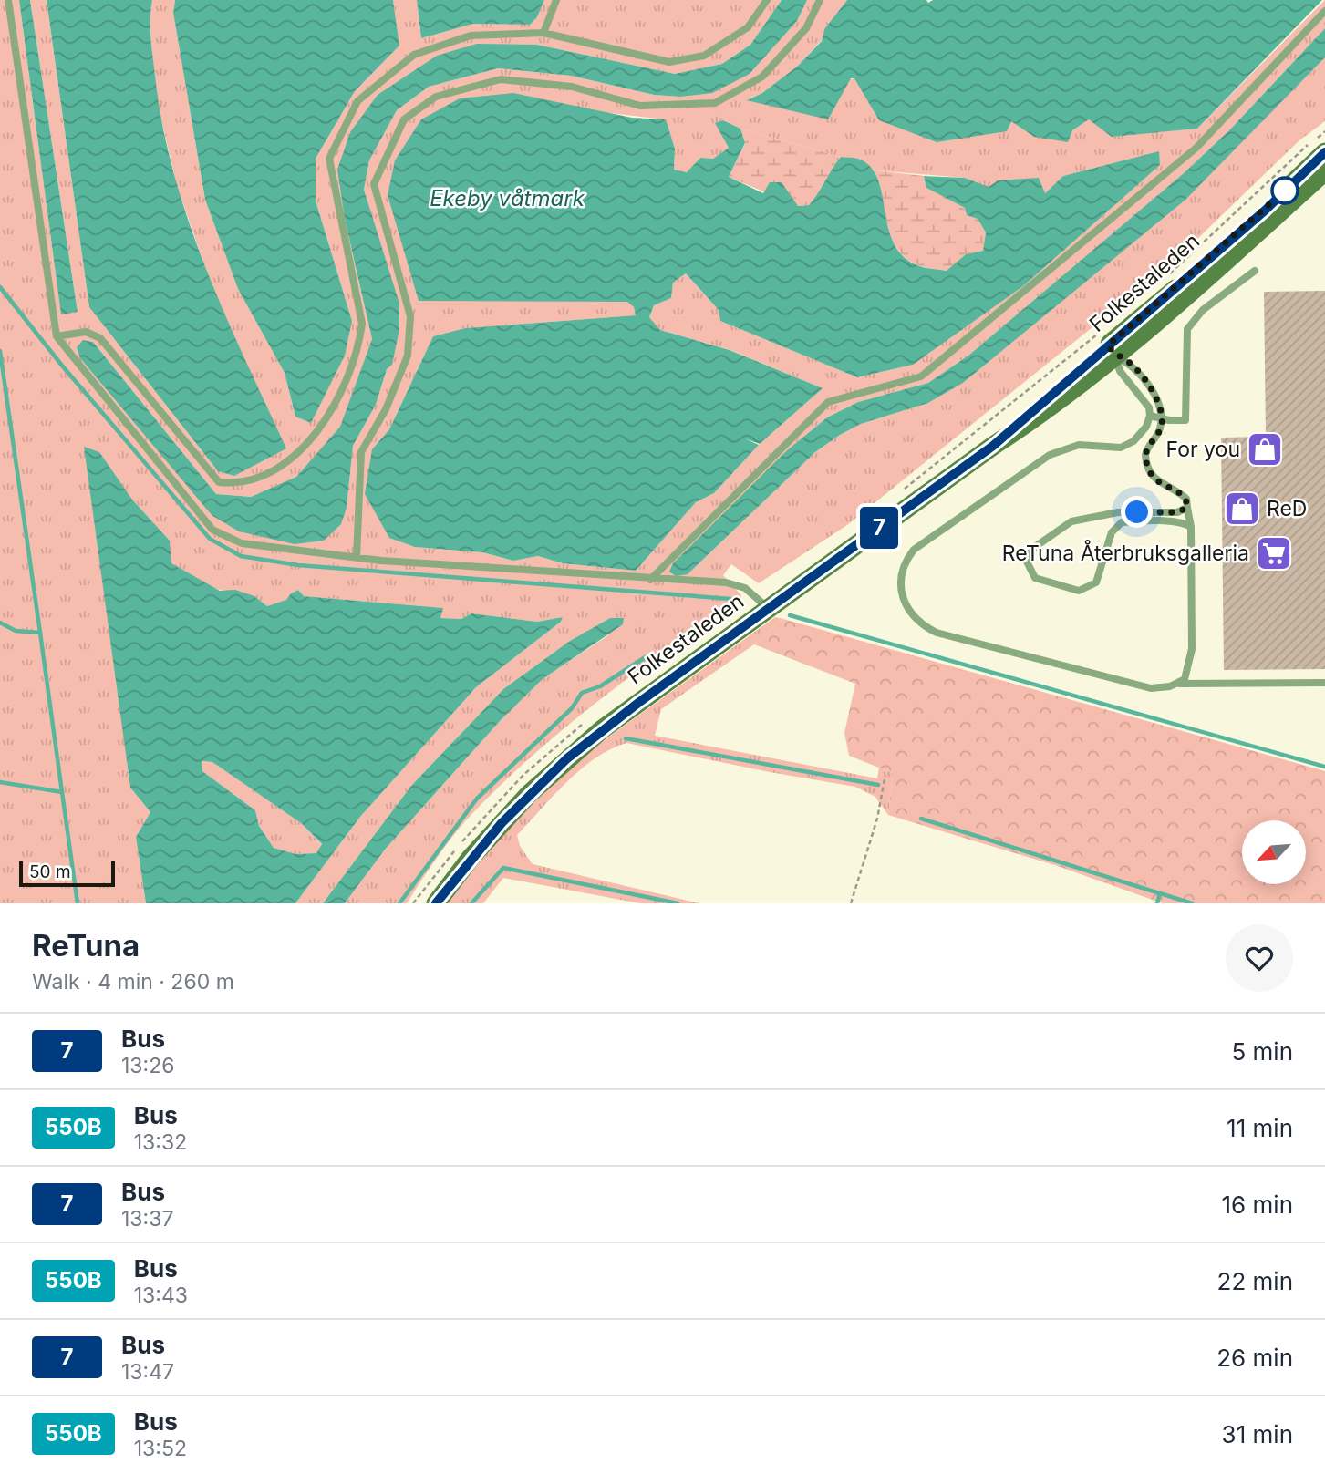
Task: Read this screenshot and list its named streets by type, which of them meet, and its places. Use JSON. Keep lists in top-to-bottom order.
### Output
{
  "streets": {
    "main road": ["Folkestaleden"]
  },
  "water": ["Ekeby våtmark"],
  "places": {
    "shop": ["For you", "ReD"],
    "supermarket": ["ReTuna Återbruksgalleria"]
  },
  "lines": ["bus line 7"],
  "scale_bar": "50 m",
  "north": "bottom left",
  "page": {
    "on_map": "7",
    "scale": "50 m",
    "heading": ["ReTuna", "Walk · 4 min · 260 m"],
    "list": [
      {
        "mark": "7",
        "name": "Bus",
        "note": "13:26",
        "value": "5 min"
      },
      {
        "mark": "550B",
        "name": "Bus",
        "note": "13:32",
        "value": "11 min"
      },
      {
        "mark": "7",
        "name": "Bus",
        "note": "13:37",
        "value": "16 min"
      },
      {
        "mark": "550B",
        "name": "Bus",
        "note": "13:43",
        "value": "22 min"
      },
      {
        "mark": "7",
        "name": "Bus",
        "note": "13:47",
        "value": "26 min"
      },
      {
        "mark": "550B",
        "name": "Bus",
        "note": "13:52",
        "value": "31 min"
      }
    ]
  }
}
